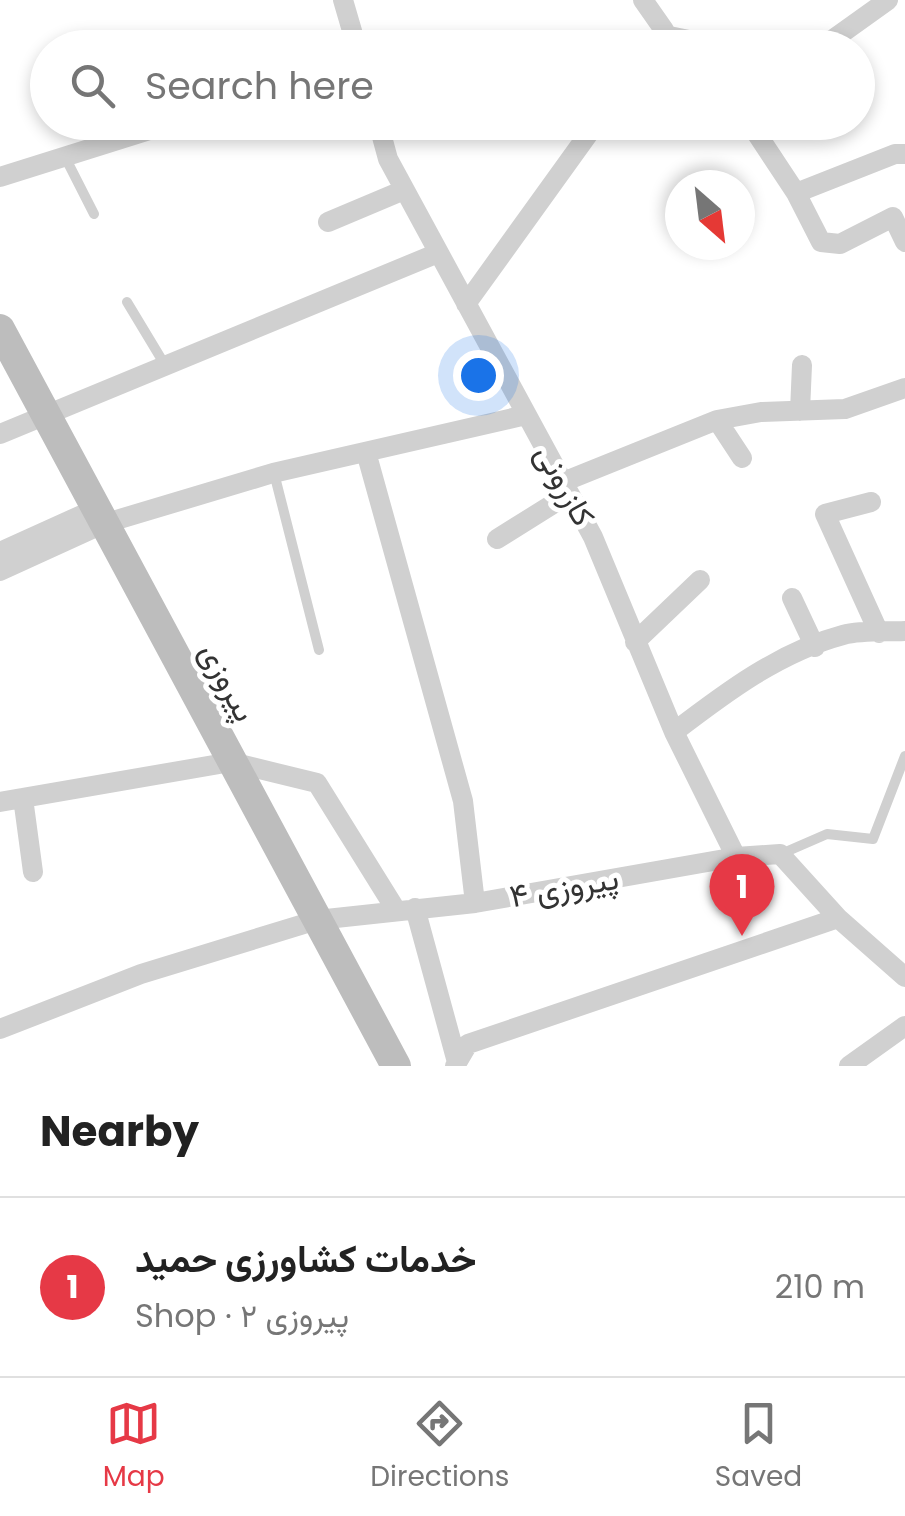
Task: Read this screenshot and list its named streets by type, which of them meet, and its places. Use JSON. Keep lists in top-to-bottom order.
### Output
{
  "streets": {
    "street": ["کازرونی", "پیروزی", "پیروزی ۴"]
  },
  "crossings": [
    ["کازرونی", "پیروزی ۴"],
    ["پیروزی", "پیروزی ۴"]
  ],
  "north": "bottom right",
  "page": {
    "search": "Search here",
    "pins": "1",
    "heading": "Nearby",
    "list": [
      {
        "mark": "1",
        "name": "خدمات کشاورزی حمید",
        "note": "Shop · پیروزی ۲",
        "value": "210 m"
      }
    ],
    "nav": ["Map", "Directions", "Saved"]
  }
}
